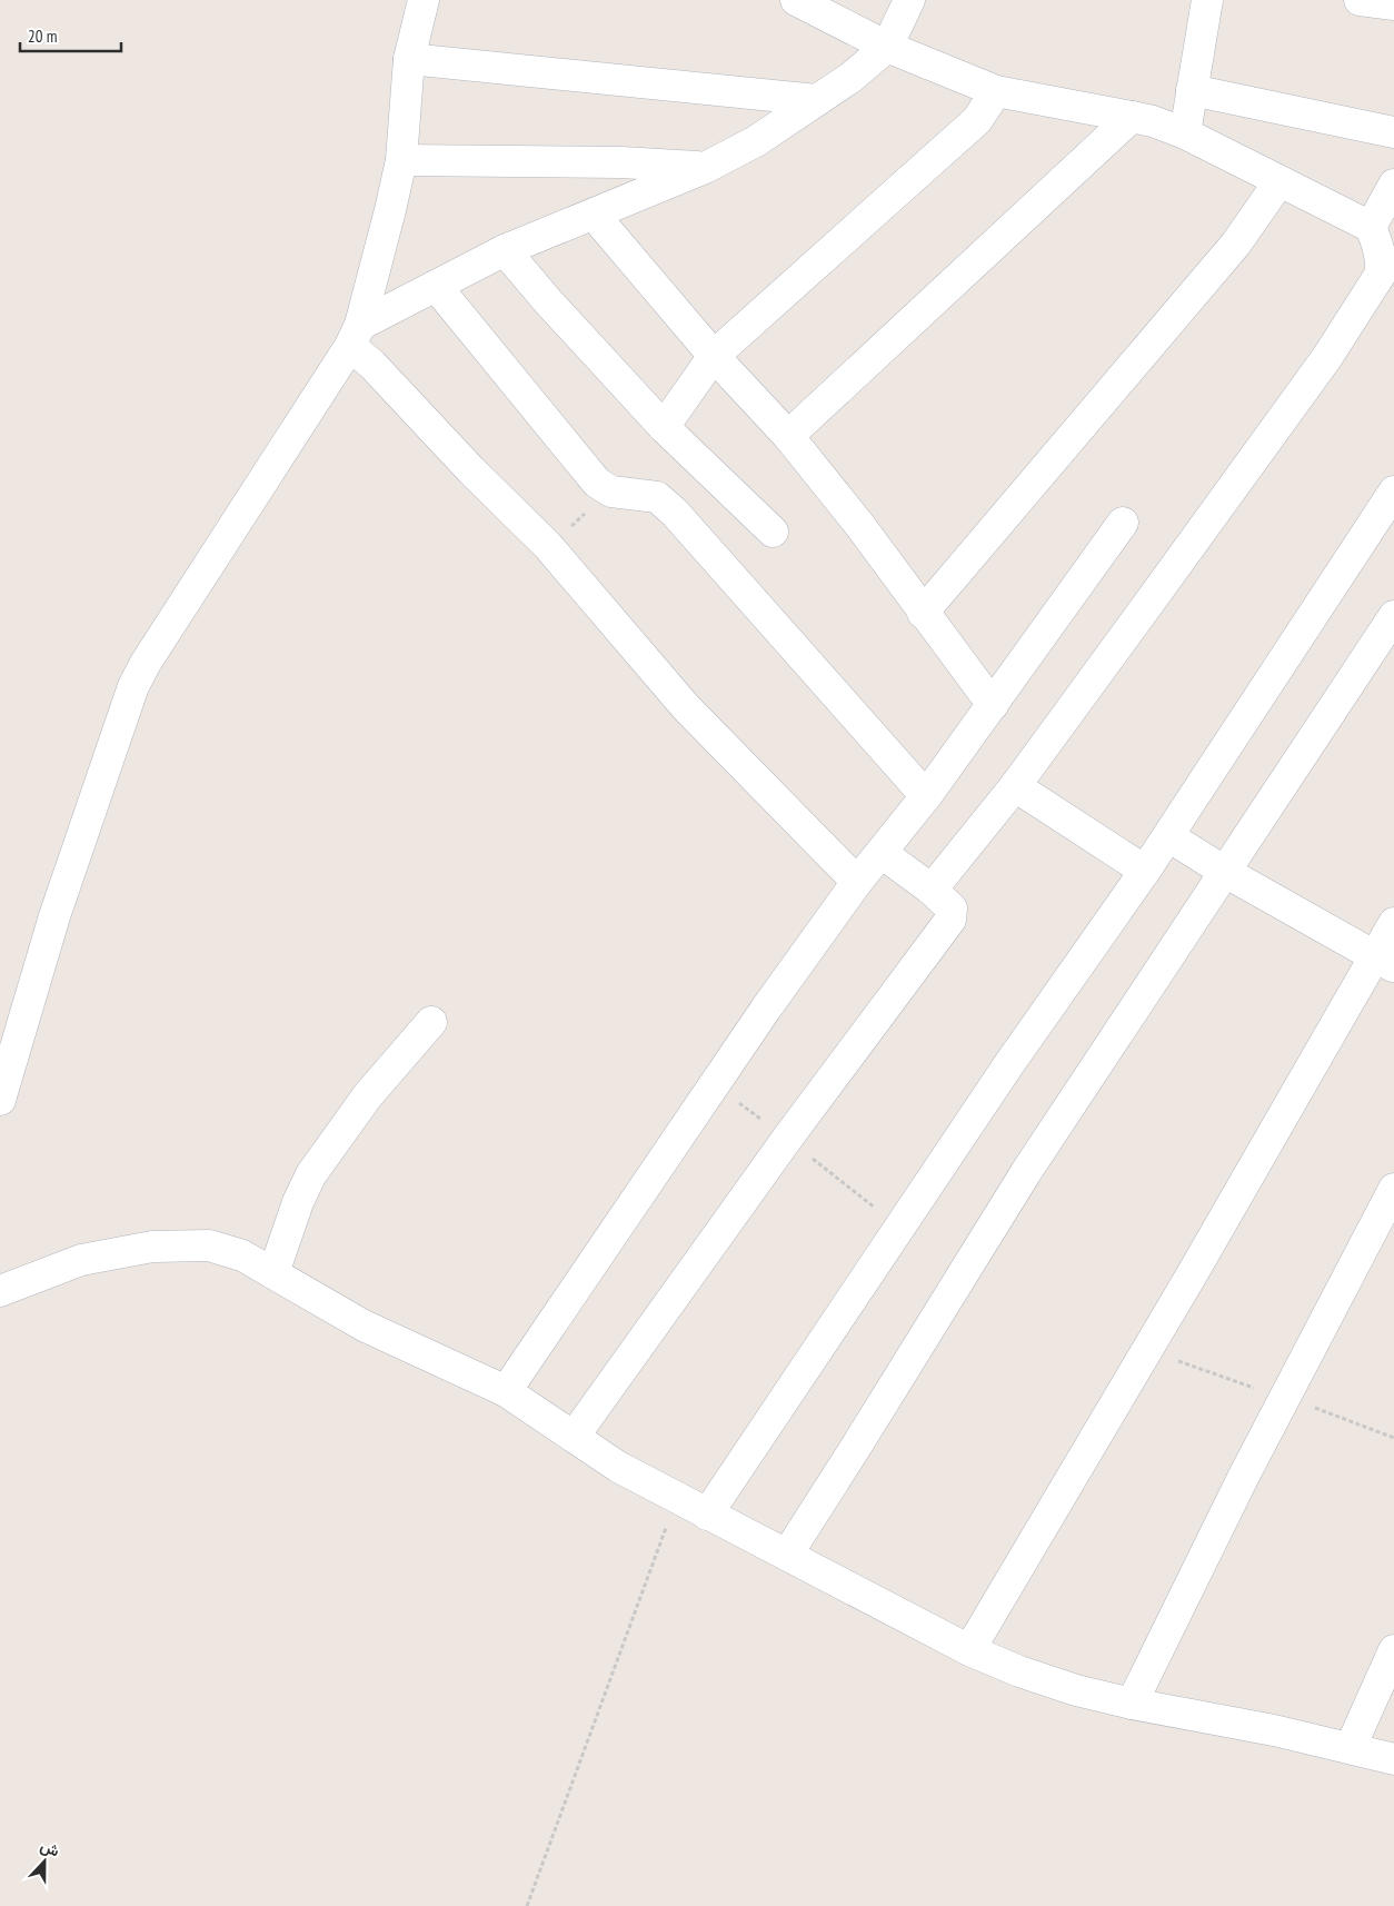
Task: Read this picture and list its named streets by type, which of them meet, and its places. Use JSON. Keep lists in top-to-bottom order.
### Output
{
  "scale_bar": "20 m",
  "north": "top"
}
